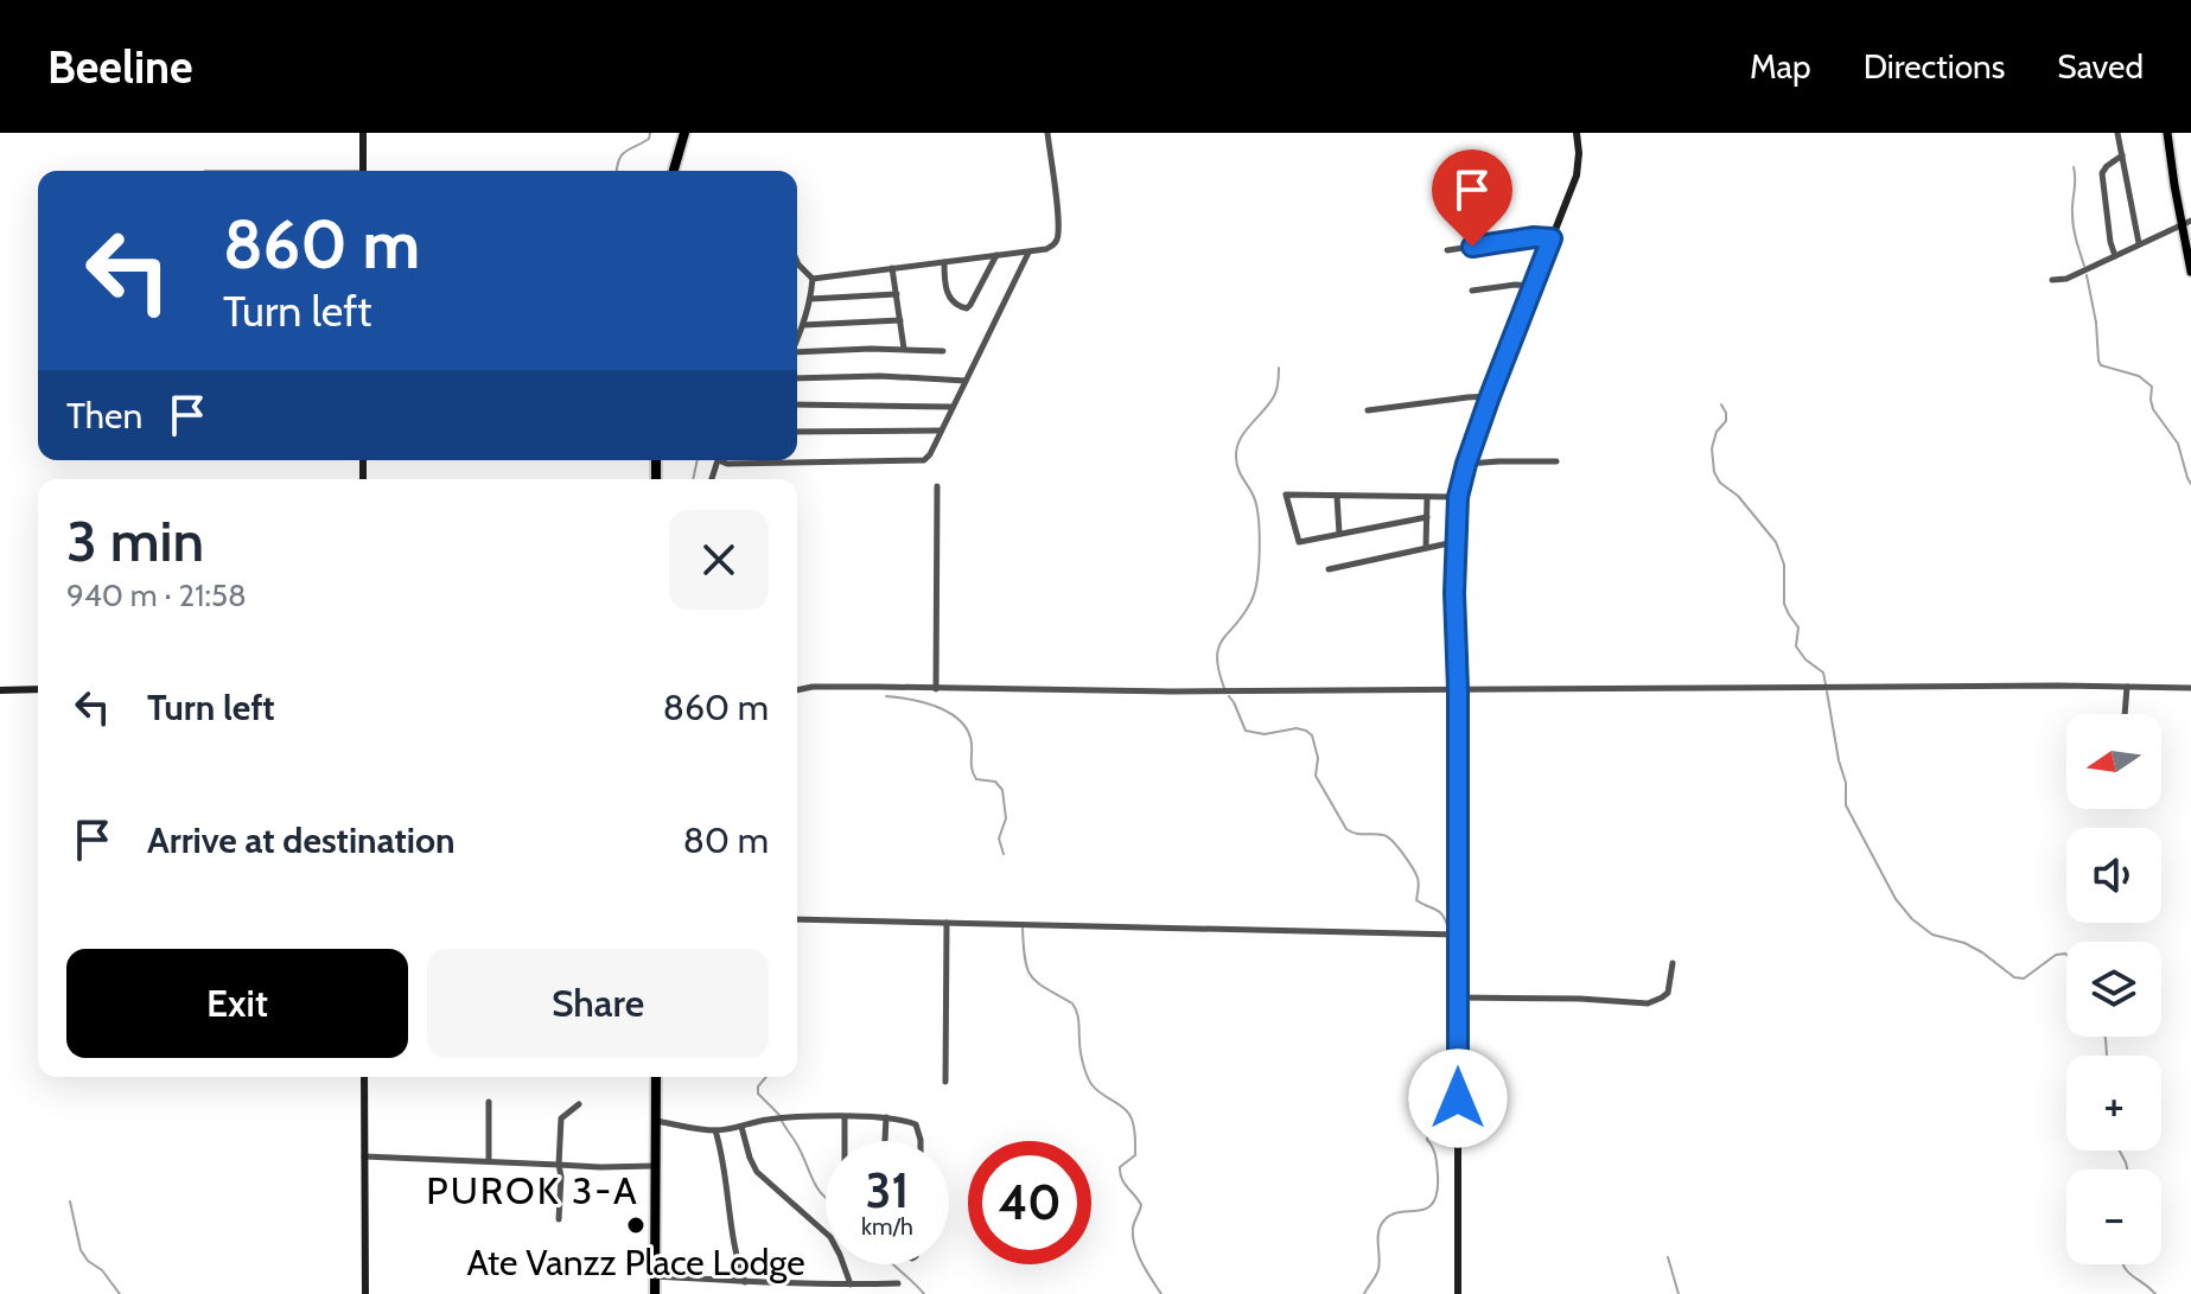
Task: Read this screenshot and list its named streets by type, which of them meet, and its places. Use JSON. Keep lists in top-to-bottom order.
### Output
{
  "districts": ["PUROK 3-A"],
  "places": ["Ate Vanzz Place Lodge"],
  "north": "left",
  "page": {
    "header": "Beeline",
    "nav": ["Map", "Directions", "Saved"],
    "turn": ["860 m", "Turn left"],
    "then": "Then",
    "heading": ["3 min", "940 m · 21:58"],
    "list": [
      {
        "name": "Turn left",
        "value": "860 m"
      },
      {
        "name": "Arrive at destination",
        "value": "80 m"
      }
    ],
    "map_buttons": ["+", "−"],
    "buttons": ["Exit", "Share"],
    "speed": "31 km/h",
    "limit": "40"
  }
}
